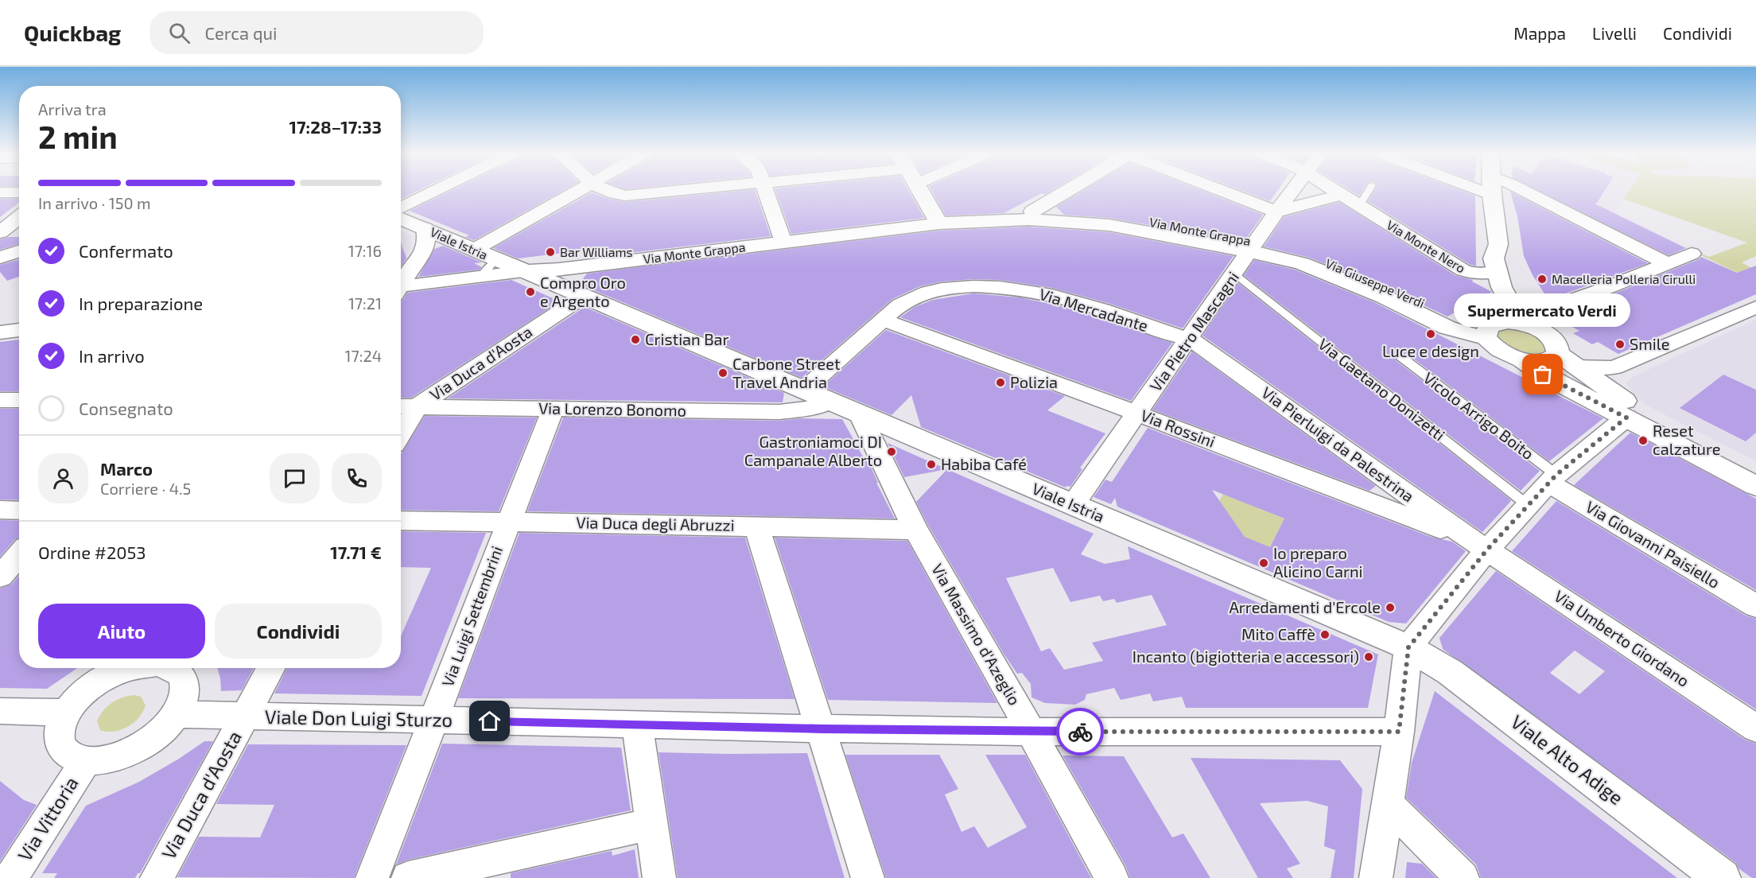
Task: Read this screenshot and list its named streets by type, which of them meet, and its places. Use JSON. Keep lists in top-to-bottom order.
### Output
{
  "streets": {
    "main road": [
      "Via Monte Grappa",
      "Viale Istria",
      "Via Giuseppe Verdi",
      "Viale Alto Adige"
    ],
    "street": [
      "Via Monte Nero",
      "Via Mercadante",
      "Via Pietro Mascagni",
      "Via Duca d'Aosta",
      "Via Lorenzo Bonomo",
      "Via Rossini",
      "Via Pierluigi da Palestrina",
      "Via Duca degli Abruzzi",
      "Via Giovanni Paisiello",
      "Via Luigi Settembrini",
      "Via Massimo d'Azeglio",
      "Via Umberto Giordano",
      "Viale Don Luigi Sturzo",
      "Via Vittoria"
    ],
    "lane": ["Via Gaetano Donizetti", "Vicolo Arrigo Boito"]
  },
  "crossings": [
    ["Via Monte Grappa", "Viale Istria"],
    ["Via Monte Grappa", "Via Giuseppe Verdi"],
    ["Via Monte Grappa", "Via Pietro Mascagni"],
    ["Viale Istria", "Via Mercadante"],
    ["Viale Istria", "Via Pietro Mascagni"],
    ["Viale Istria", "Via Duca d'Aosta"],
    ["Viale Istria", "Via Lorenzo Bonomo"],
    ["Viale Istria", "Via Massimo d'Azeglio"],
    ["Viale Istria", "Viale Alto Adige"],
    ["Via Giuseppe Verdi", "Via Pietro Mascagni"],
    ["Via Mercadante", "Via Pietro Mascagni"],
    ["Via Mercadante", "Via Rossini"],
    ["Via Mercadante", "Via Pierluigi da Palestrina"],
    ["Via Pietro Mascagni", "Via Gaetano Donizetti"],
    ["Via Pietro Mascagni", "Via Rossini"],
    ["Via Pietro Mascagni", "Via Pierluigi da Palestrina"],
    ["Via Duca d'Aosta", "Via Lorenzo Bonomo"],
    ["Via Duca d'Aosta", "Viale Don Luigi Sturzo"],
    ["Via Lorenzo Bonomo", "Via Luigi Settembrini"],
    ["Vicolo Arrigo Boito", "Via Giovanni Paisiello"],
    ["Via Rossini", "Via Pierluigi da Palestrina"],
    ["Via Rossini", "Via Umberto Giordano"],
    ["Via Pierluigi da Palestrina", "Via Umberto Giordano"],
    ["Via Duca degli Abruzzi", "Via Luigi Settembrini"],
    ["Via Duca degli Abruzzi", "Via Massimo d'Azeglio"],
    ["Via Luigi Settembrini", "Viale Don Luigi Sturzo"],
    ["Via Massimo d'Azeglio", "Viale Don Luigi Sturzo"]
  ],
  "places": [
    "Bar Williams",
    "Macelleria Polleria Cirulli",
    "Compro Oro e Argento",
    "Luce e design",
    "Cristian Bar",
    "Smile",
    "Carbone Street Travel Andria",
    "Supermercato Verdi",
    "Polizia",
    "Reset calzature",
    "Gastroniamoci DI Campanale Alberto",
    "Habiba Café",
    "Io preparo Alicino Carni",
    "Arredamenti d'Ercole",
    "Mito Caffè",
    "Incanto (bigiotteria e accessori)"
  ],
  "page": {
    "header": "Quickbag",
    "search": "Cerca qui",
    "nav": ["Mappa", "Livelli", "Condividi"],
    "heading": ["2 min", "Arriva tra", "17:28–17:33"],
    "panel": [
      "Marco",
      "Corriere · 4.5",
      "Ordine #2053",
      "17.71 €"
    ],
    "bar": "In arrivo · 150 m",
    "list": [
      ["Confermato", "17:16"],
      ["In preparazione", "17:21"],
      ["In arrivo", "17:24"],
      "Consegnato"
    ],
    "bubble": "Supermercato Verdi",
    "buttons": ["Aiuto", "Condividi"]
  }
}
